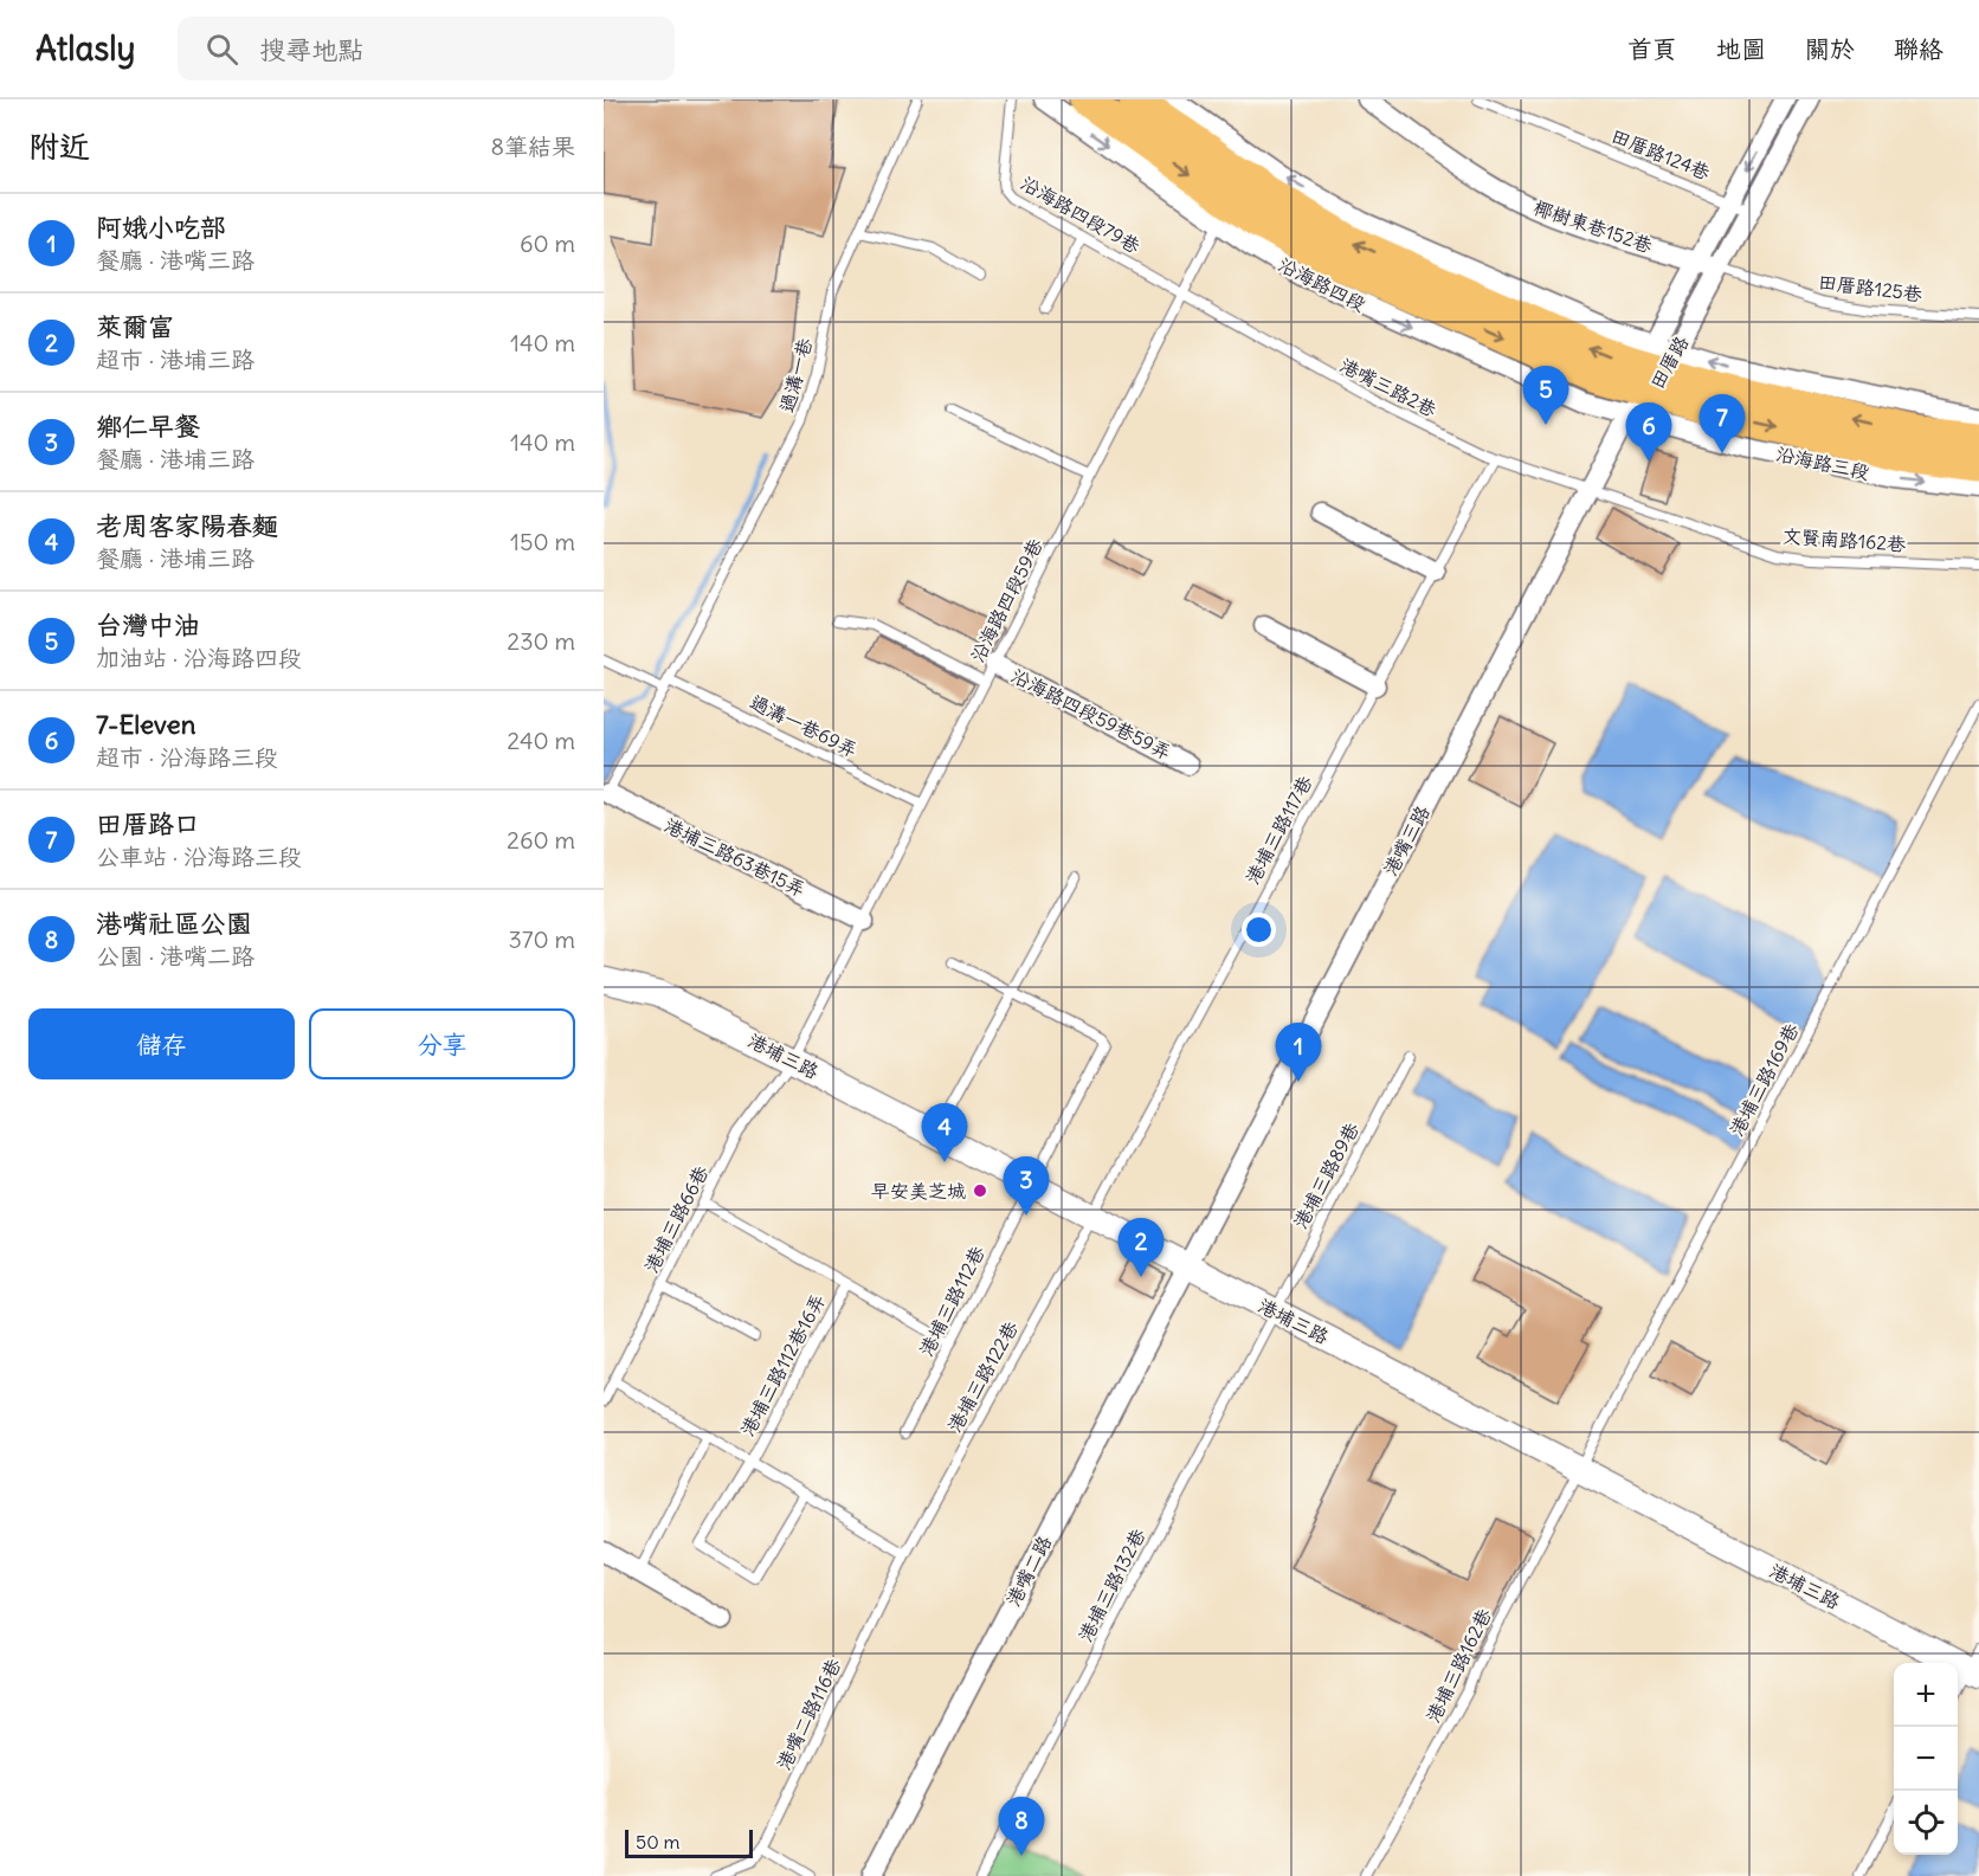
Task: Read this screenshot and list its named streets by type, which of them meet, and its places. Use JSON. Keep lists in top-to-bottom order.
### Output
{
  "streets": {
    "main road": ["沿海路四段", "沿海路三段"],
    "street": [
      "椰樹東巷152巷",
      "田厝路",
      "沿海路四段59巷59弄",
      "港嘴三路",
      "港埔三路63巷15弄",
      "港埔三路",
      "港嘴二路"
    ],
    "lane": [
      "田厝路124巷",
      "沿海路四段79巷",
      "田厝路125巷",
      "過溝一巷",
      "港嘴三路2巷",
      "文賢南路162巷",
      "沿海路四段59巷",
      "過溝一巷69弄",
      "港埔三路117巷",
      "港埔三路169巷",
      "港埔三路89巷",
      "港埔三路66巷",
      "港埔三路112巷",
      "港埔三路112巷16弄",
      "港埔三路122巷",
      "港埔三路132巷",
      "港埔三路162巷",
      "港嘴二路116巷"
    ]
  },
  "crossings": [
    ["田厝路124巷", "田厝路"],
    ["沿海路四段79巷", "港嘴三路2巷"],
    ["沿海路四段79巷", "沿海路四段59巷"],
    ["椰樹東巷152巷", "田厝路125巷"],
    ["椰樹東巷152巷", "田厝路"],
    ["沿海路四段", "田厝路"],
    ["沿海路四段", "沿海路三段"],
    ["沿海路四段", "沿海路四段59巷"],
    ["沿海路四段", "港嘴三路"],
    ["田厝路125巷", "田厝路"],
    ["田厝路", "沿海路三段"],
    ["田厝路", "港嘴三路"],
    ["過溝一巷", "過溝一巷69弄"],
    ["過溝一巷", "港埔三路63巷15弄"],
    ["港嘴三路2巷", "文賢南路162巷"],
    ["港嘴三路2巷", "沿海路四段59巷"],
    ["港嘴三路2巷", "港埔三路117巷"],
    ["港嘴三路2巷", "港嘴三路"],
    ["沿海路三段", "港嘴三路"],
    ["文賢南路162巷", "港嘴三路"],
    ["沿海路四段59巷", "沿海路四段59巷59弄"],
    ["沿海路四段59巷", "過溝一巷69弄"],
    ["沿海路四段59巷", "港埔三路63巷15弄"],
    ["沿海路四段59巷", "港埔三路"],
    ["沿海路四段59巷", "港埔三路66巷"],
    ["港埔三路117巷", "港埔三路"],
    ["港埔三路117巷", "港埔三路122巷"],
    ["港嘴三路", "港埔三路"],
    ["港嘴三路", "港嘴二路"],
    ["港埔三路", "港埔三路169巷"],
    ["港埔三路", "港埔三路89巷"],
    ["港埔三路", "港埔三路66巷"],
    ["港埔三路", "港埔三路112巷"],
    ["港埔三路", "港埔三路122巷"],
    ["港埔三路", "港嘴二路"],
    ["港埔三路", "港埔三路132巷"],
    ["港埔三路", "港埔三路162巷"],
    ["港埔三路169巷", "港埔三路162巷"],
    ["港埔三路89巷", "港埔三路132巷"],
    ["港埔三路66巷", "港埔三路112巷16弄"],
    ["港埔三路112巷", "港埔三路112巷16弄"],
    ["港埔三路122巷", "港嘴二路116巷"]
  ],
  "places": ["早安美芝城"],
  "scale_bar": "50 m",
  "page": {
    "header": "Atlasly",
    "search": "搜尋地點",
    "nav": [
      "首頁",
      "地圖",
      "關於",
      "聯絡"
    ],
    "heading": ["附近", "8筆結果"],
    "list": [
      {
        "mark": "1",
        "name": "阿娥小吃部",
        "note": "餐廳 · 港嘴三路",
        "value": "60 m"
      },
      {
        "mark": "2",
        "name": "萊爾富",
        "note": "超市 · 港埔三路",
        "value": "140 m"
      },
      {
        "mark": "3",
        "name": "鄉仁早餐",
        "note": "餐廳 · 港埔三路",
        "value": "140 m"
      },
      {
        "mark": "4",
        "name": "老周客家陽春麵",
        "note": "餐廳 · 港埔三路",
        "value": "150 m"
      },
      {
        "mark": "5",
        "name": "台灣中油",
        "note": "加油站 · 沿海路四段",
        "value": "230 m"
      },
      {
        "mark": "6",
        "name": "7-Eleven",
        "note": "超市 · 沿海路三段",
        "value": "240 m"
      },
      {
        "mark": "7",
        "name": "田厝路口",
        "note": "公車站 · 沿海路三段",
        "value": "260 m"
      },
      {
        "mark": "8",
        "name": "港嘴社區公園",
        "note": "公園 · 港嘴二路",
        "value": "370 m"
      }
    ],
    "pins": [
      "5",
      "7",
      "6",
      "1",
      "4",
      "3",
      "2",
      "8"
    ],
    "buttons": ["儲存", "分享"],
    "map_buttons": ["+", "−"],
    "scale": "50 m"
  }
}
